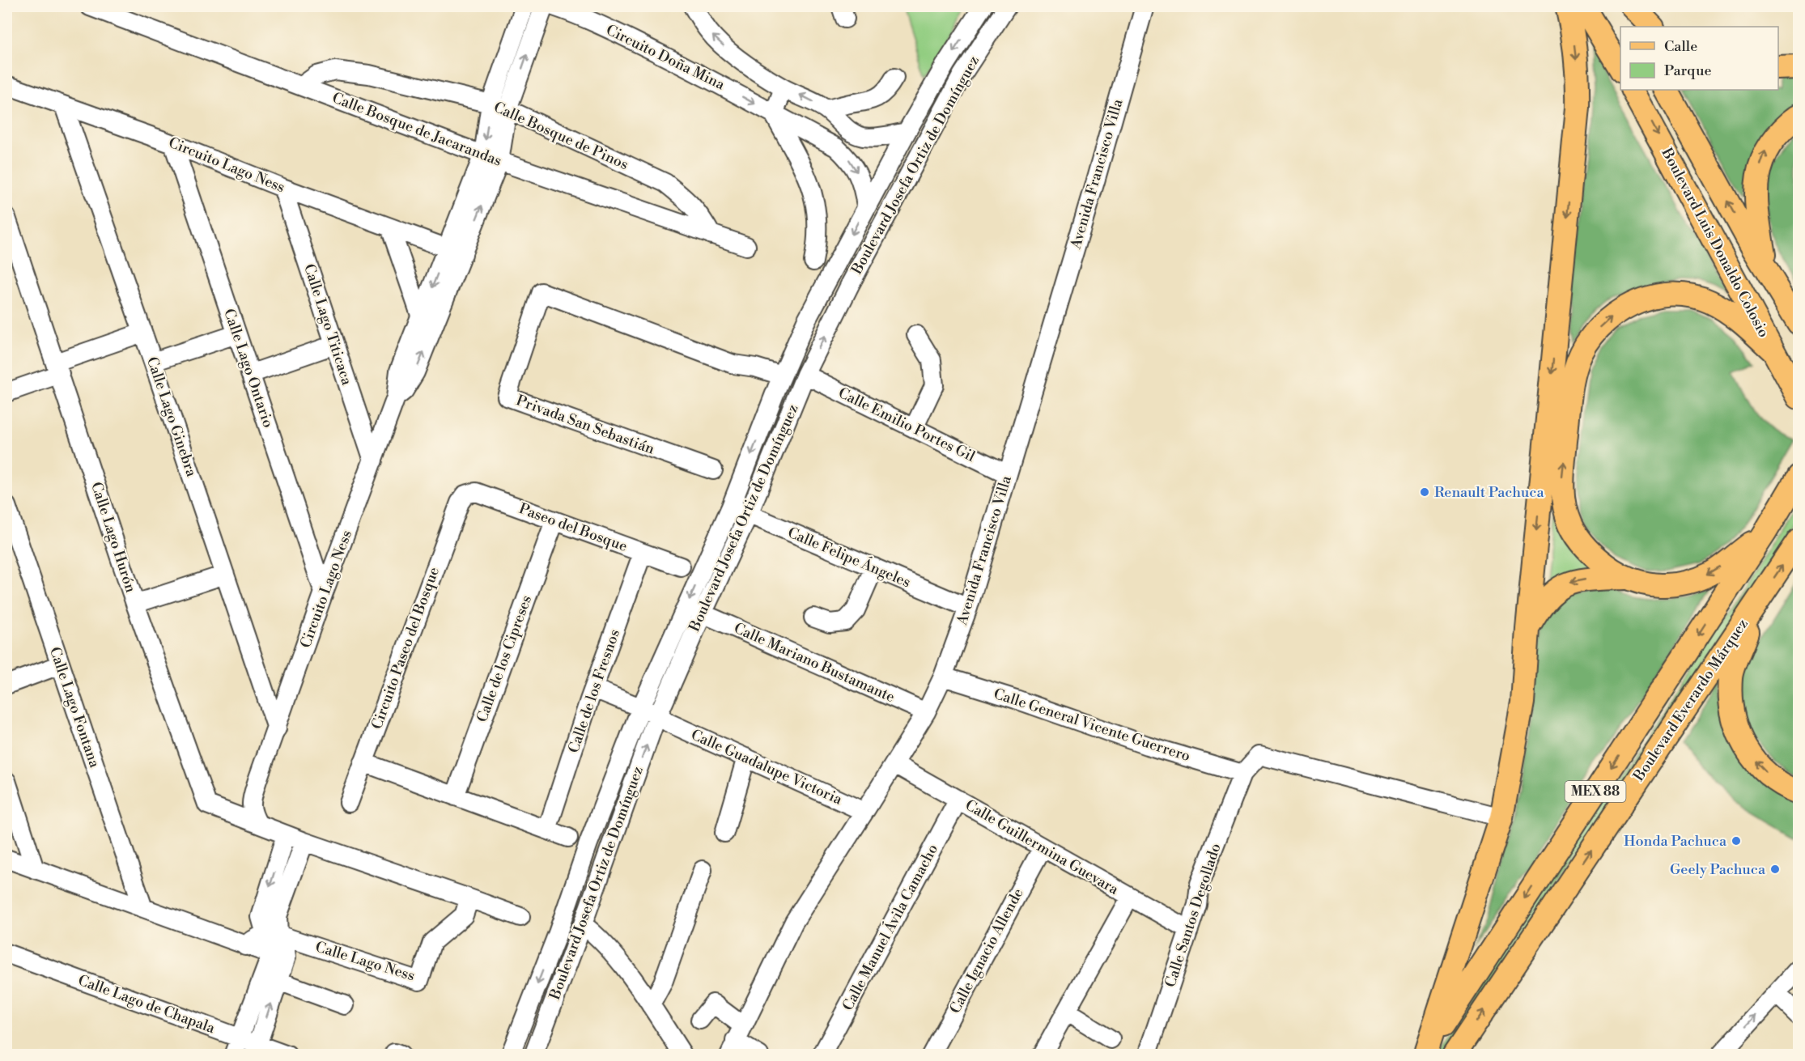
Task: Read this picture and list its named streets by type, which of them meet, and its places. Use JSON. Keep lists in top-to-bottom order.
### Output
{
  "streets": {
    "main road": ["Boulevard Luis Donaldo Colosio", "Boulevard Everardo Márquez", "MEX 88"],
    "street": [
      "Circuito Doña Mina",
      "Calle Bosque de Jacarandas",
      "Calle Bosque de Pinos",
      "Circuito Lago Ness",
      "Boulevard Josefa Ortiz de Domínguez",
      "Avenida Francisco Villa",
      "Calle Lago Titicaca",
      "Calle Lago Ontario",
      "Calle Lago Ginebra",
      "Privada San Sebastián",
      "Calle Emilio Portes Gil",
      "Paseo del Bosque",
      "Calle Lago Hurón",
      "Calle Felipe Ángeles",
      "Circuito Paseo del Bosque",
      "Calle de los Cipreses",
      "Calle Mariano Bustamante",
      "Calle de los Fresnos",
      "Calle Lago Fontana",
      "Calle General Vicente Guerrero",
      "Calle Guadalupe Victoria",
      "Calle Guillermina Guevara",
      "Calle Santos Degollado",
      "Calle Manuel Ávila Camacho",
      "Calle Ignacio Allende",
      "Calle Lago Ness",
      "Calle Lago de Chapala"
    ]
  },
  "crossings": [
    ["Circuito Doña Mina", "Boulevard Josefa Ortiz de Domínguez"],
    ["Calle Bosque de Jacarandas", "Calle Bosque de Pinos"],
    ["Calle Bosque de Jacarandas", "Circuito Lago Ness"],
    ["Calle Bosque de Pinos", "Circuito Lago Ness"],
    ["Circuito Lago Ness", "Calle Lago Titicaca"],
    ["Circuito Lago Ness", "Calle Lago Ontario"],
    ["Circuito Lago Ness", "Calle Lago Ginebra"],
    ["Circuito Lago Ness", "Calle Lago Hurón"],
    ["Boulevard Josefa Ortiz de Domínguez", "Privada San Sebastián"],
    ["Boulevard Josefa Ortiz de Domínguez", "Calle Emilio Portes Gil"],
    ["Boulevard Josefa Ortiz de Domínguez", "Calle Felipe Ángeles"],
    ["Boulevard Josefa Ortiz de Domínguez", "Calle Mariano Bustamante"],
    ["Boulevard Josefa Ortiz de Domínguez", "Calle Guadalupe Victoria"],
    ["Avenida Francisco Villa", "Calle Emilio Portes Gil"],
    ["Avenida Francisco Villa", "Calle Felipe Ángeles"],
    ["Avenida Francisco Villa", "Calle Mariano Bustamante"],
    ["Avenida Francisco Villa", "Calle General Vicente Guerrero"],
    ["Avenida Francisco Villa", "Calle Guadalupe Victoria"],
    ["Avenida Francisco Villa", "Calle Guillermina Guevara"],
    ["Paseo del Bosque", "Circuito Paseo del Bosque"],
    ["Paseo del Bosque", "Calle de los Cipreses"],
    ["Paseo del Bosque", "Calle de los Fresnos"],
    ["Calle de los Fresnos", "Calle Guadalupe Victoria"],
    ["Calle General Vicente Guerrero", "Calle Santos Degollado"],
    ["Calle Guillermina Guevara", "Calle Santos Degollado"],
    ["Calle Guillermina Guevara", "Calle Manuel Ávila Camacho"],
    ["Calle Guillermina Guevara", "Calle Ignacio Allende"]
  ],
  "places": ["Renault Pachuca", "Honda Pachuca", "Geely Pachuca"],
  "legend": ["Calle", "Parque"]
}
